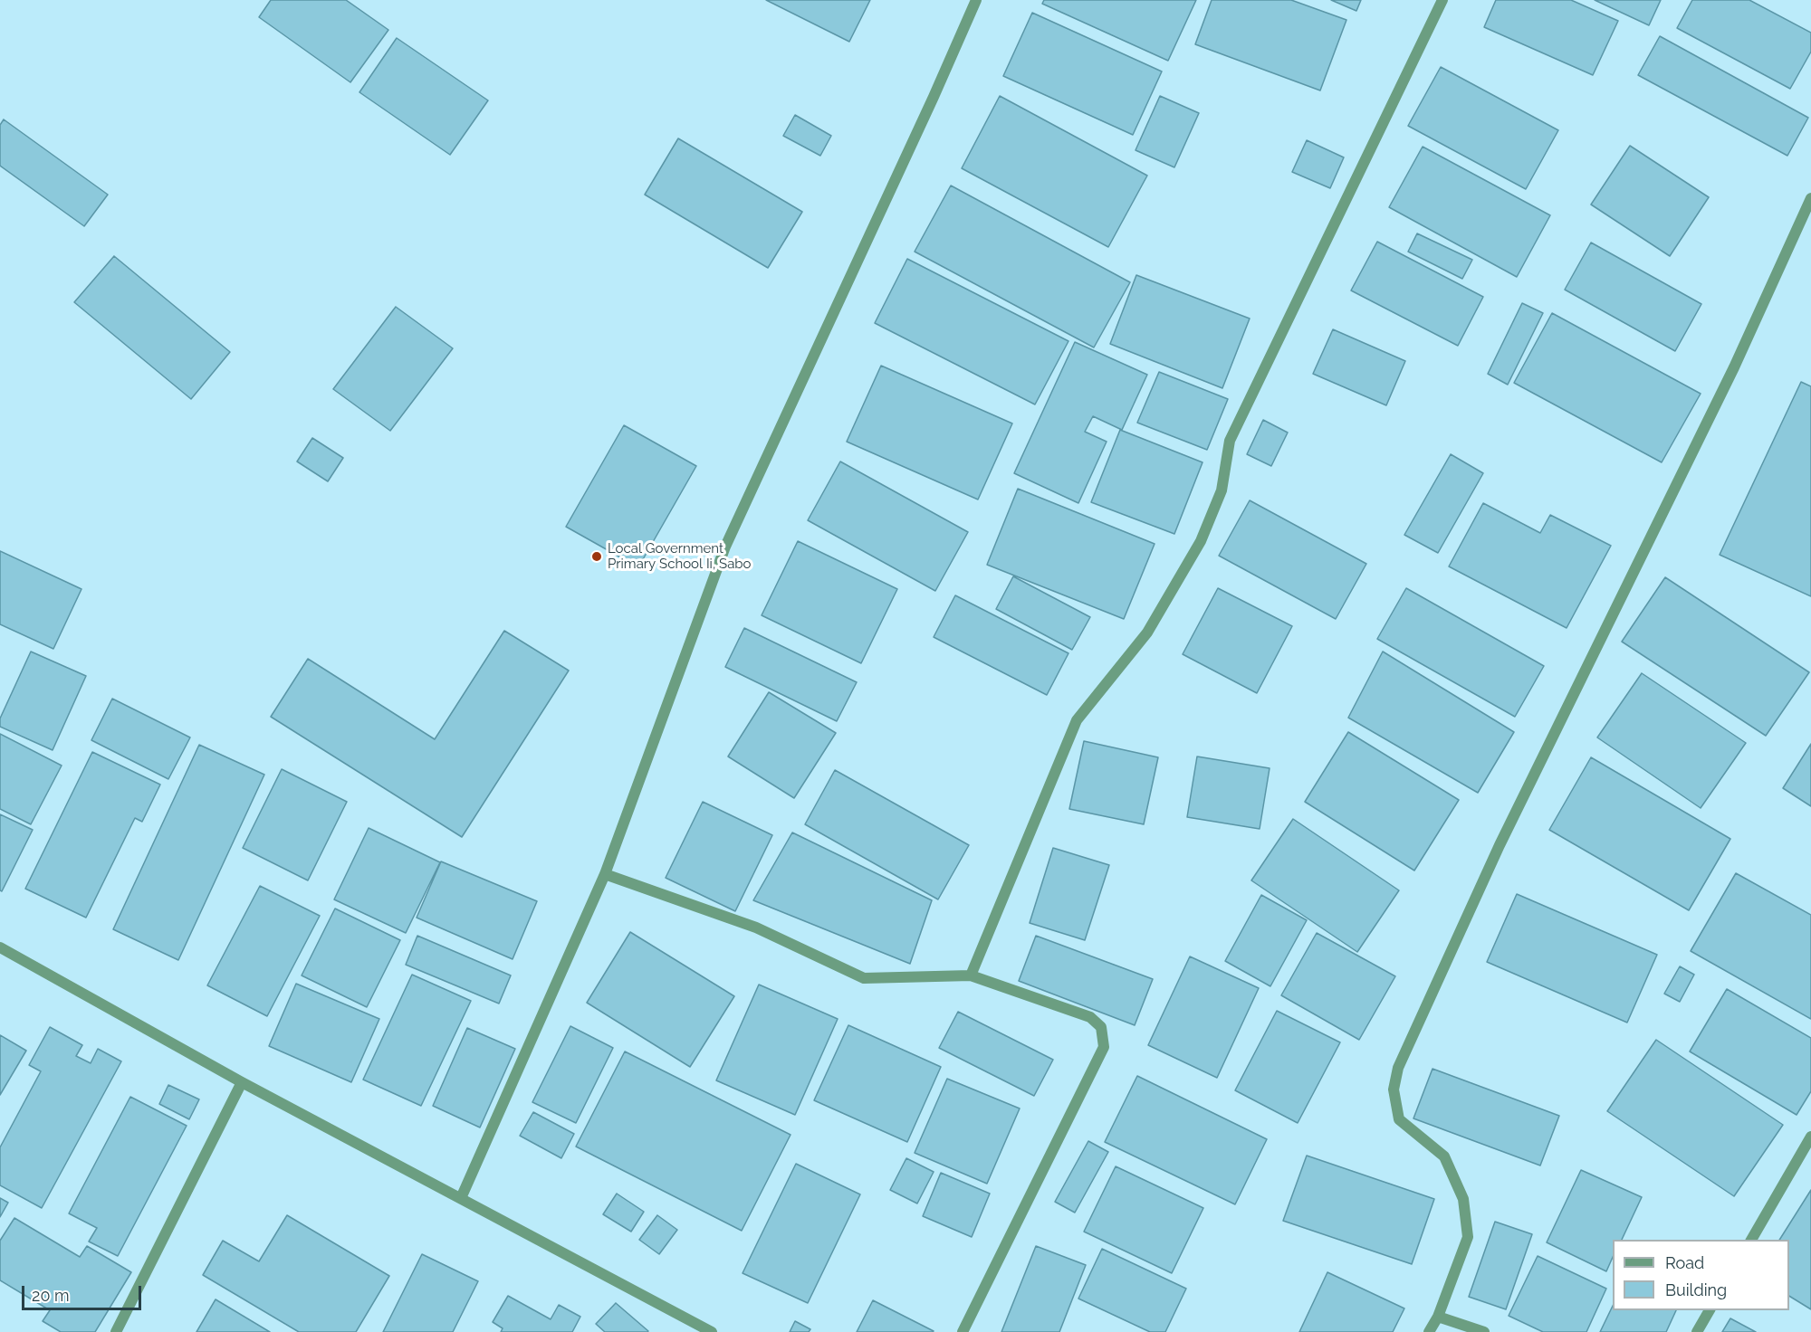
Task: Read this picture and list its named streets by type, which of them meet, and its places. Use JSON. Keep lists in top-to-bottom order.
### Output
{
  "places": ["Local Government Primary School Ii, Sabo"],
  "legend": ["Road", "Building"],
  "scale_bar": "20 m"
}
